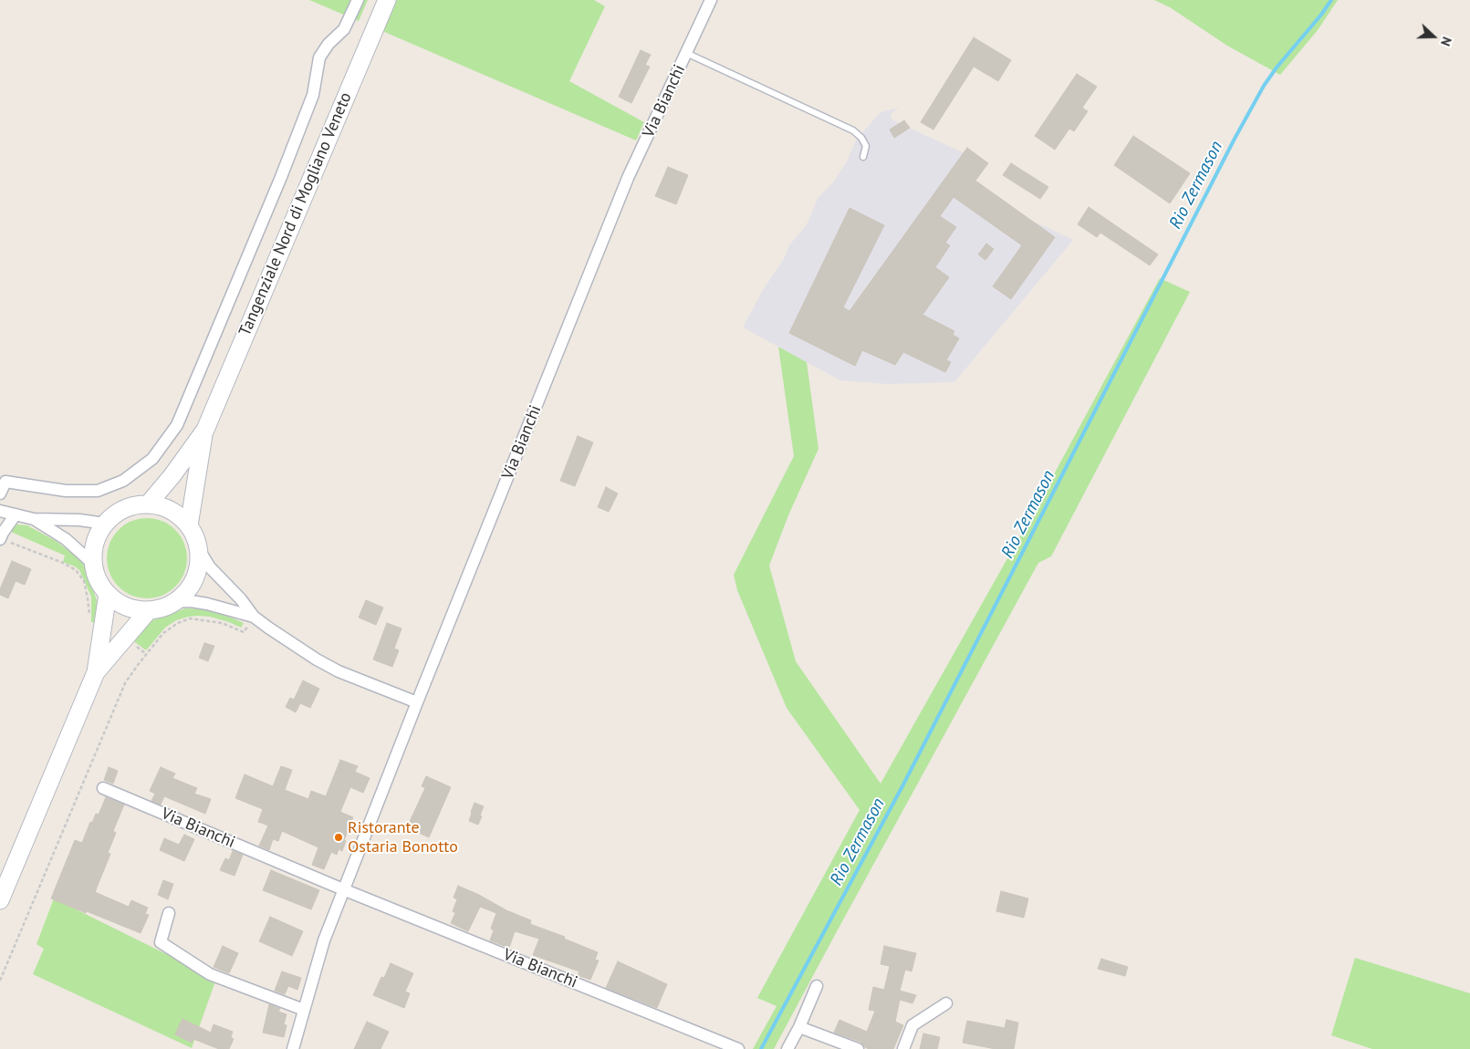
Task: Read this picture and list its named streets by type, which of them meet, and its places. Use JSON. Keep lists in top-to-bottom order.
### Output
{
  "streets": {
    "main road": ["Tangenziale Nord di Mogliano Veneto"],
    "street": ["Via Bianchi"]
  },
  "water": ["Rio Zermason"],
  "places": ["Ristorante Ostaria Bonotto"],
  "north": "right"
}
